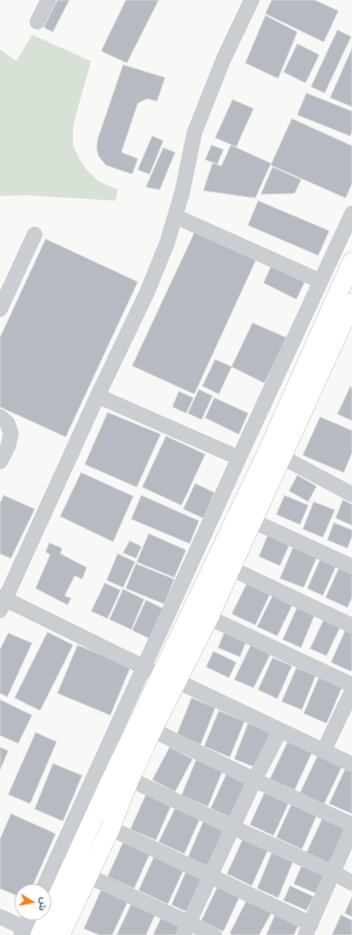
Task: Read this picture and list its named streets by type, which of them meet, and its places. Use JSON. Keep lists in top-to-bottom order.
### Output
{
  "north": "right"
}
